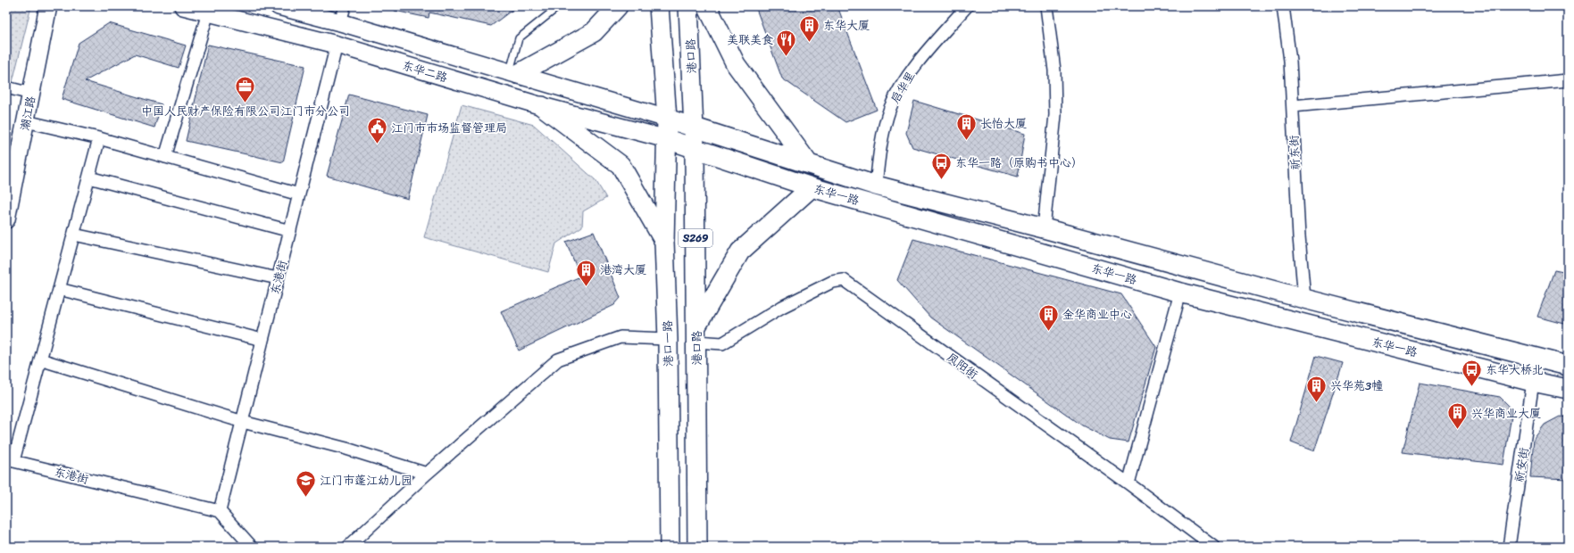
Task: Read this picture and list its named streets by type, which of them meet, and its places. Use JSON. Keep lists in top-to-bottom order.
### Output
{
  "streets": {
    "main road": [
      "港口路",
      "东华二路",
      "潮江路",
      "东华一路",
      "S269",
      "港口一路"
    ],
    "street": [
      "启华里",
      "祈东街",
      "东港街",
      "凤阳街",
      "祈安街"
    ]
  },
  "crossings": [
    ["港口路", "东华一路"],
    ["港口路", "S269"],
    ["港口路", "凤阳街"],
    ["东华二路", "东华一路"],
    ["东华二路", "S269"],
    ["东华二路", "东港街"],
    ["东华二路", "港口一路"],
    ["启华里", "东华一路"],
    ["祈东街", "东华一路"],
    ["东华一路", "S269"],
    ["东华一路", "港口一路"],
    ["东华一路", "祈安街"],
    ["S269", "港口一路"]
  ],
  "places": {
    "building": [
      "东华大厦",
      "长怡大厦",
      "港湾大厦",
      "金华商业中心",
      "兴华苑3幢",
      "兴华商业大厦"
    ],
    "restaurant": ["美联美食"],
    "office": ["中国人民财产保险有限公司江门市分公司"],
    "public building": ["江门市市场监督管理局"],
    "bus stop": ["东华一路（原购书中心）", "东华大桥北"],
    "school or university": ["江门市蓬江幼儿园"]
  }
}
